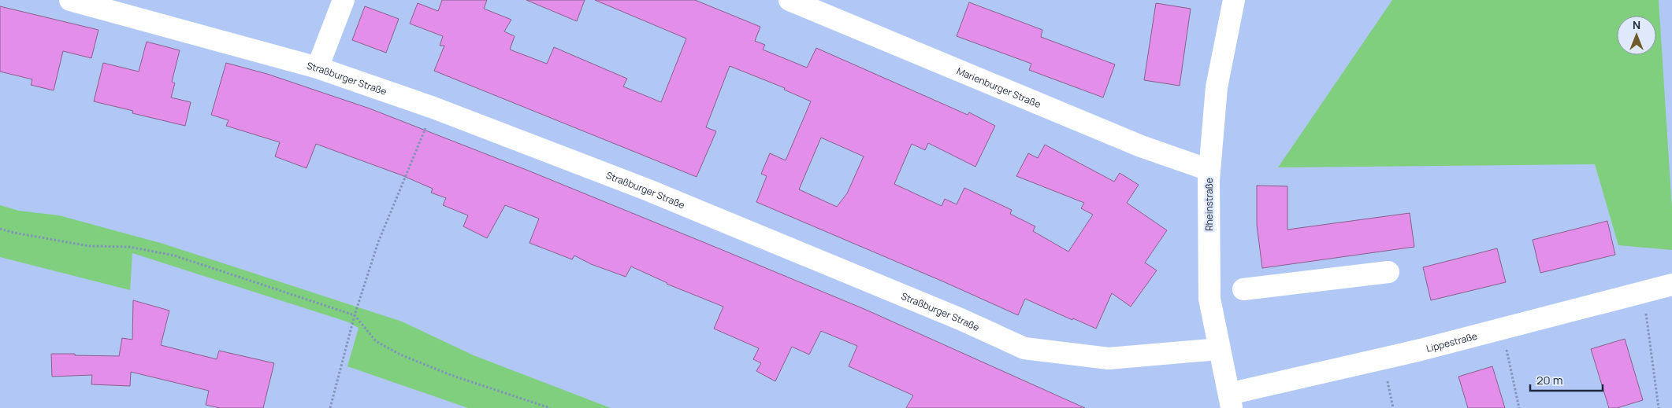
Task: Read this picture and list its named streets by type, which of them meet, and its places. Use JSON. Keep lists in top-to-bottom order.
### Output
{
  "streets": {
    "street": [
      "Straßburger Straße",
      "Marienburger Straße",
      "Rheinstraße",
      "Lippestraße"
    ]
  },
  "crossings": [
    ["Straßburger Straße", "Rheinstraße"],
    ["Marienburger Straße", "Rheinstraße"],
    ["Rheinstraße", "Lippestraße"]
  ],
  "scale_bar": "20 m",
  "north": "top"
}
